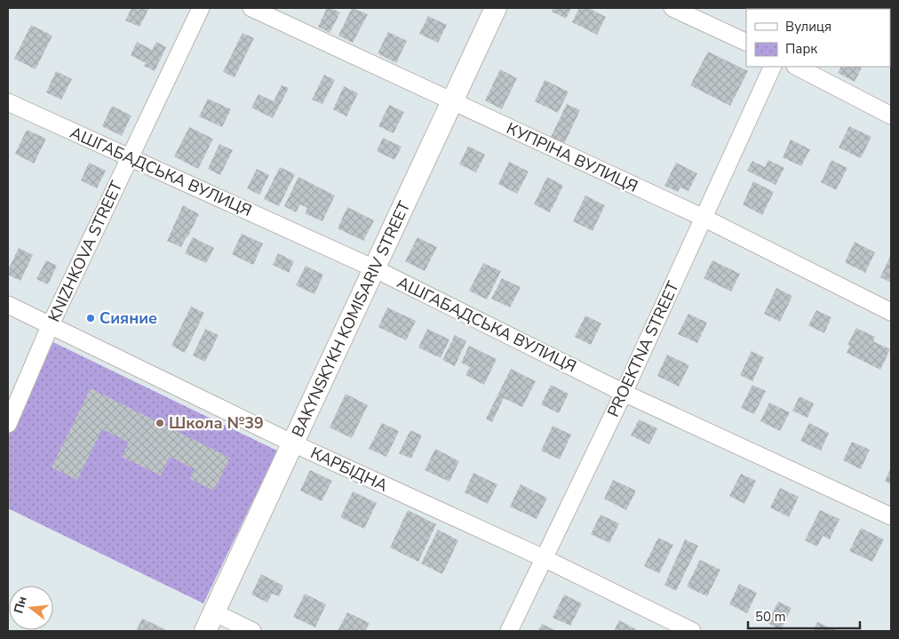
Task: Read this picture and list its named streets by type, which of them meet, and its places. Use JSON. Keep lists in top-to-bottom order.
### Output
{
  "streets": {
    "street": [
      "КУПРІНА ВУЛИЦЯ",
      "АШГАБАДСЬКА ВУЛИЦЯ",
      "KNIZHKOVA STREET",
      "BAKYNSKYKH KOMISARIV STREET",
      "PROEKTNA STREET",
      "КАРБІДНА"
    ]
  },
  "crossings": [
    ["КУПРІНА ВУЛИЦЯ", "BAKYNSKYKH KOMISARIV STREET"],
    ["КУПРІНА ВУЛИЦЯ", "PROEKTNA STREET"],
    ["АШГАБАДСЬКА ВУЛИЦЯ", "KNIZHKOVA STREET"],
    ["АШГАБАДСЬКА ВУЛИЦЯ", "BAKYNSKYKH KOMISARIV STREET"],
    ["АШГАБАДСЬКА ВУЛИЦЯ", "PROEKTNA STREET"],
    ["KNIZHKOVA STREET", "КАРБІДНА"],
    ["BAKYNSKYKH KOMISARIV STREET", "КАРБІДНА"],
    ["PROEKTNA STREET", "КАРБІДНА"]
  ],
  "places": ["Сияние", "Школа №39"],
  "legend": ["Вулиця", "Парк"],
  "scale_bar": "50 m",
  "north": "left"
}
